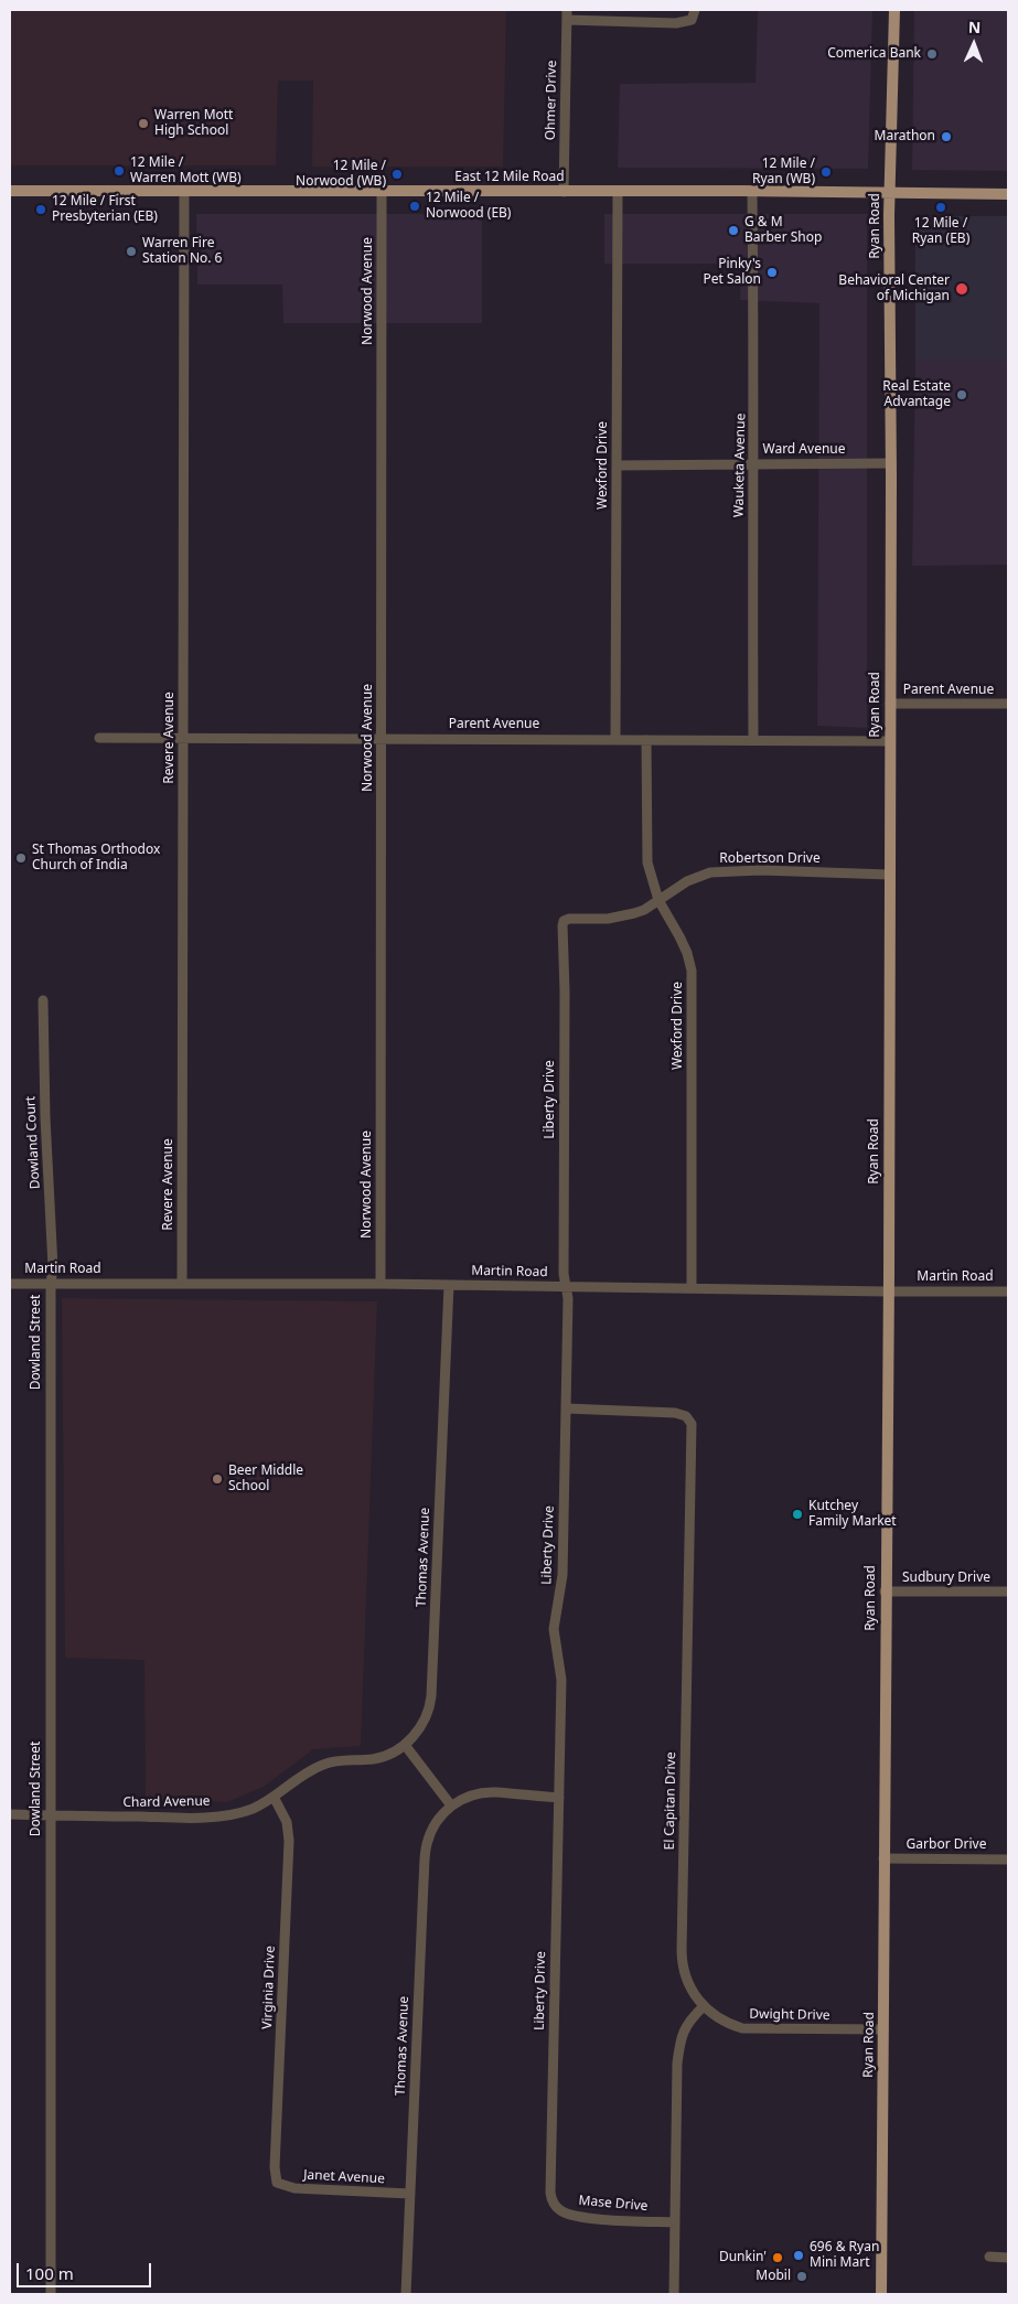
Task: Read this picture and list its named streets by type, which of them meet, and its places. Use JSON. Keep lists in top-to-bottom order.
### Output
{
  "streets": {
    "main road": ["East 12 Mile Road", "Ryan Road"],
    "street": [
      "Ohmer Drive",
      "Norwood Avenue",
      "Ward Avenue",
      "Wexford Drive",
      "Wauketa Avenue",
      "Parent Avenue",
      "Revere Avenue",
      "Robertson Drive",
      "Liberty Drive",
      "Dowland Court",
      "Martin Road",
      "Dowland Street",
      "Thomas Avenue",
      "Sudbury Drive",
      "El Capitan Drive",
      "Chard Avenue",
      "Garbor Drive",
      "Virginia Drive",
      "Dwight Drive",
      "Janet Avenue",
      "Mase Drive"
    ]
  },
  "crossings": [
    ["Ohmer Drive", "East 12 Mile Road"],
    ["East 12 Mile Road", "Ryan Road"],
    ["East 12 Mile Road", "Norwood Avenue"],
    ["East 12 Mile Road", "Wexford Drive"],
    ["East 12 Mile Road", "Wauketa Avenue"],
    ["East 12 Mile Road", "Revere Avenue"],
    ["Ryan Road", "Ward Avenue"],
    ["Ryan Road", "Parent Avenue"],
    ["Ryan Road", "Robertson Drive"],
    ["Ryan Road", "Martin Road"],
    ["Ryan Road", "Sudbury Drive"],
    ["Ryan Road", "Garbor Drive"],
    ["Ryan Road", "Dwight Drive"],
    ["Norwood Avenue", "Parent Avenue"],
    ["Norwood Avenue", "Martin Road"],
    ["Ward Avenue", "Wexford Drive"],
    ["Ward Avenue", "Wauketa Avenue"],
    ["Wexford Drive", "Parent Avenue"],
    ["Wexford Drive", "Robertson Drive"],
    ["Wexford Drive", "Martin Road"],
    ["Wauketa Avenue", "Parent Avenue"],
    ["Parent Avenue", "Revere Avenue"],
    ["Revere Avenue", "Martin Road"],
    ["Robertson Drive", "Liberty Drive"],
    ["Liberty Drive", "Martin Road"],
    ["Liberty Drive", "Thomas Avenue"],
    ["Liberty Drive", "El Capitan Drive"],
    ["Liberty Drive", "Mase Drive"],
    ["Dowland Court", "Martin Road"],
    ["Dowland Court", "Dowland Street"],
    ["Martin Road", "Dowland Street"],
    ["Martin Road", "Thomas Avenue"],
    ["Dowland Street", "Chard Avenue"],
    ["Thomas Avenue", "Chard Avenue"],
    ["Thomas Avenue", "Janet Avenue"],
    ["El Capitan Drive", "Dwight Drive"],
    ["Chard Avenue", "Virginia Drive"],
    ["Virginia Drive", "Janet Avenue"]
  ],
  "places": [
    "Comerica Bank",
    "Warren Mott High School",
    "Marathon",
    "12 Mile / Warren Mott (WB)",
    "12 Mile / Ryan (WB)",
    "12 Mile / Norwood (WB)",
    "12 Mile / Norwood (EB)",
    "12 Mile / Ryan (EB)",
    "12 Mile / First Presbyterian (EB)",
    "G & M Barber Shop",
    "Warren Fire Station No. 6",
    "Pinky's Pet Salon",
    "Behavioral Center of Michigan",
    "Real Estate Advantage",
    "St Thomas Orthodox Church of India",
    "Beer Middle School",
    "Kutchey Family Market",
    "696 & Ryan Mini Mart",
    "Dunkin'",
    "Mobil"
  ],
  "scale_bar": "100 m",
  "north": "top"
}
